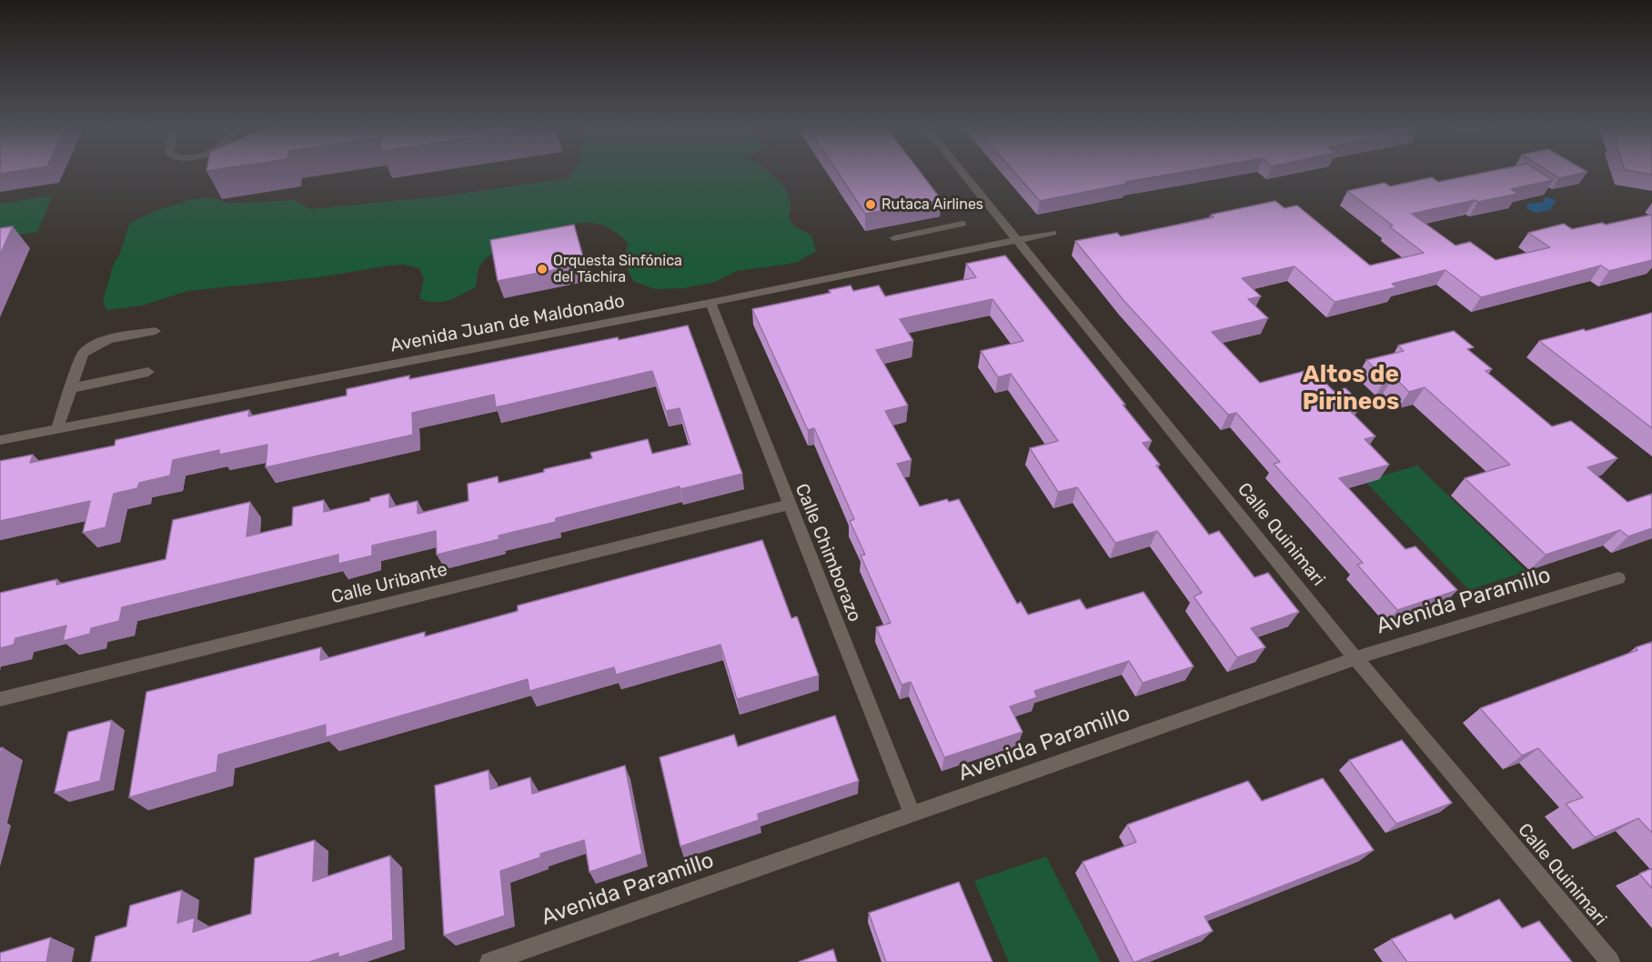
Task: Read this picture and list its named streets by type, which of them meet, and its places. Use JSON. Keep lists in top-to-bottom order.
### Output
{
  "streets": {
    "street": [
      "Avenida Juan de Maldonado",
      "Calle Quinimari",
      "Calle Chimborazo",
      "Calle Uribante",
      "Avenida Paramillo"
    ]
  },
  "crossings": [
    ["Avenida Juan de Maldonado", "Calle Quinimari"],
    ["Avenida Juan de Maldonado", "Calle Chimborazo"],
    ["Calle Quinimari", "Avenida Paramillo"],
    ["Calle Chimborazo", "Calle Uribante"],
    ["Calle Chimborazo", "Avenida Paramillo"]
  ],
  "districts": ["Altos de Pirineos"],
  "places": ["Rutaca Airlines", "Orquesta Sinfónica del Táchira"]
}
